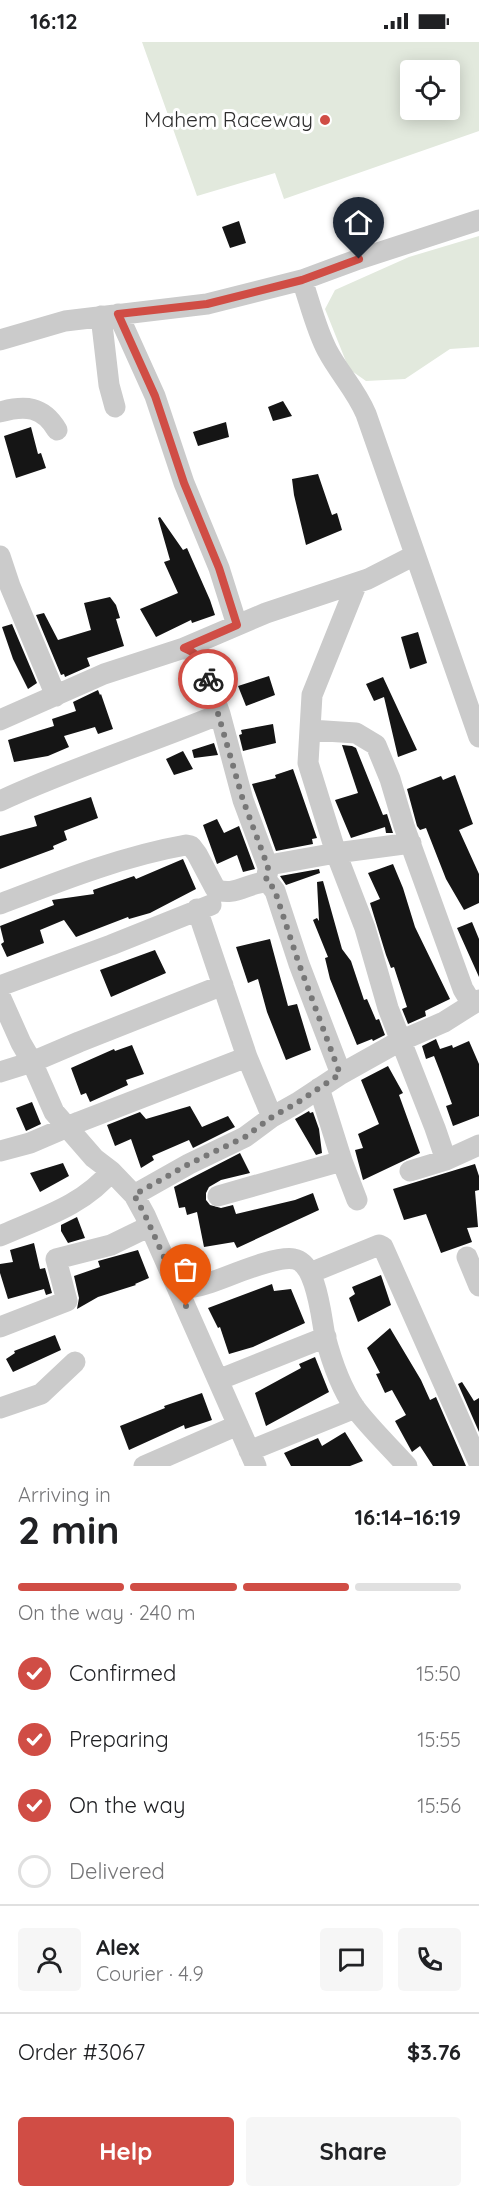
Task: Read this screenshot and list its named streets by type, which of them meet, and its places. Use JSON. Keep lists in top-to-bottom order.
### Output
{
  "places": ["Mahem Raceway"],
  "page": {
    "status": "16:12",
    "heading": ["2 min", "Arriving in", "16:14–16:19"],
    "panel": [
      "Alex",
      "Courier · 4.9",
      "Order #3067",
      "$3.76"
    ],
    "bar": "On the way · 240 m",
    "list": [
      ["Confirmed", "15:50"],
      ["Preparing", "15:55"],
      ["On the way", "15:56"],
      "Delivered"
    ],
    "buttons": ["Help", "Share"]
  }
}
